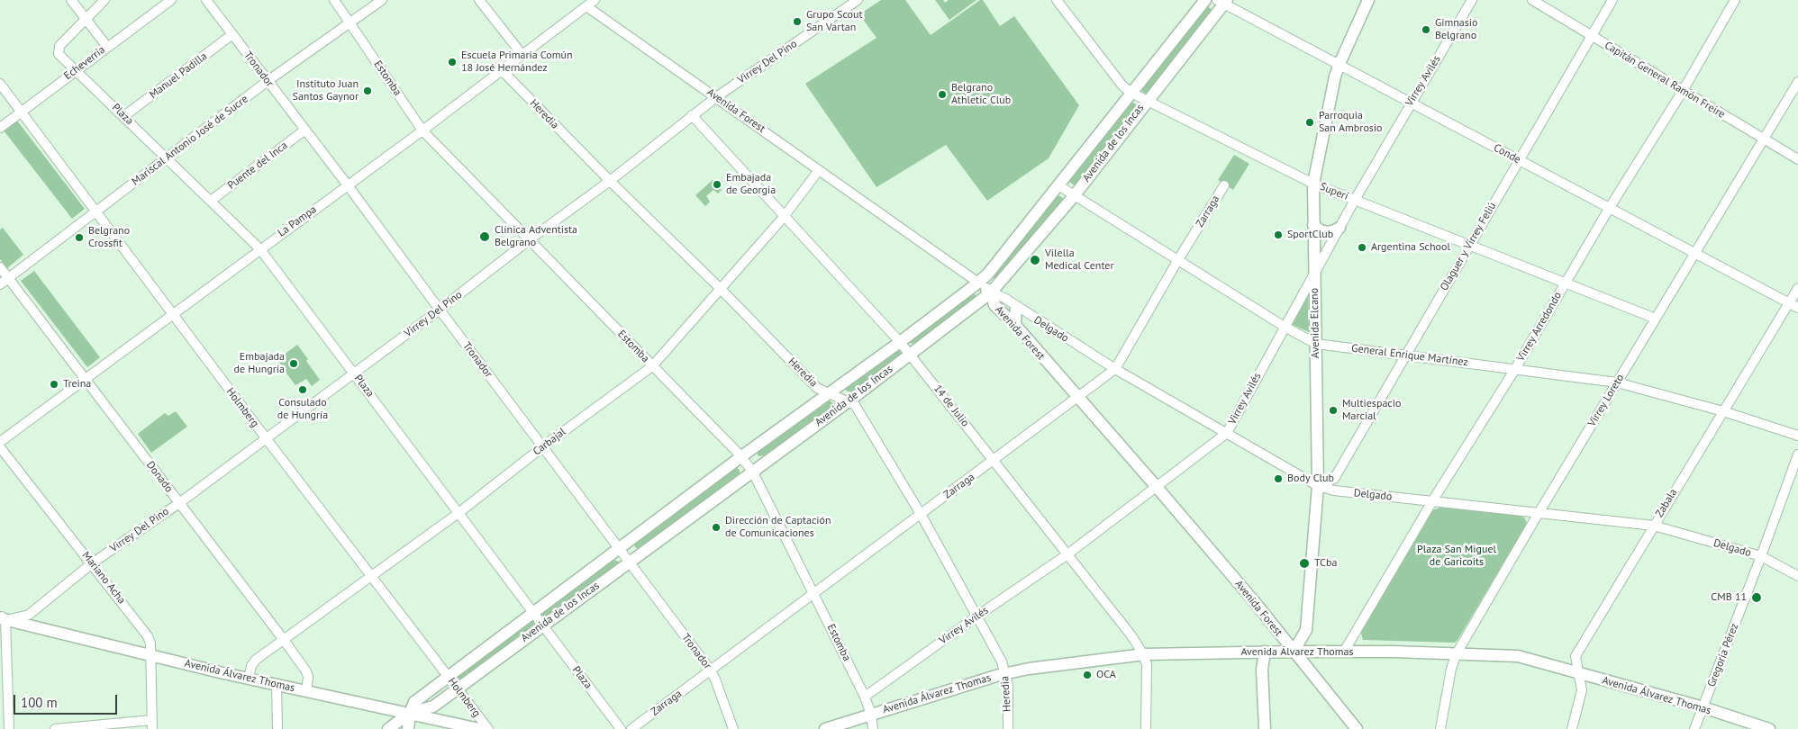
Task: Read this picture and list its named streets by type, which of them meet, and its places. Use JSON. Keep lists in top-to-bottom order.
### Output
{
  "streets": {
    "main road": [
      "Avenida Forest",
      "Avenida de los Incas",
      "Avenida Elcano",
      "Avenida Álvarez Thomas"
    ],
    "street": [
      "Virrey Del Pino",
      "Echeverría",
      "Tronador",
      "Manuel Padilla",
      "Estomba",
      "Capitán General Ramón Freire",
      "Virrey Avilés",
      "Plaza",
      "Heredia",
      "Mariscal Antonio José de Sucre",
      "Conde",
      "Puente del Inca",
      "Superí",
      "Zarraga",
      "La Pampa",
      "Olaguer y Virrey Feliú",
      "Virrey Arredondo",
      "Delgado",
      "General Enrique Martínez",
      "Virrey Loreto",
      "14 de Julio",
      "Holmberg",
      "Carbajal",
      "Donado",
      "Zabala",
      "Mariano Acha",
      "Gregoria Pérez"
    ]
  },
  "crossings": [
    ["Virrey Del Pino", "Tronador"],
    ["Virrey Del Pino", "Estomba"],
    ["Virrey Del Pino", "Avenida Forest"],
    ["Virrey Del Pino", "Plaza"],
    ["Virrey Del Pino", "Heredia"],
    ["Virrey Del Pino", "14 de Julio"],
    ["Virrey Del Pino", "Holmberg"],
    ["Virrey Del Pino", "Donado"],
    ["Virrey Del Pino", "Mariano Acha"],
    ["Virrey Del Pino", "Avenida Álvarez Thomas"],
    ["Echeverría", "Plaza"],
    ["Echeverría", "Holmberg"],
    ["Tronador", "Manuel Padilla"],
    ["Tronador", "Mariscal Antonio José de Sucre"],
    ["Tronador", "Avenida de los Incas"],
    ["Tronador", "Puente del Inca"],
    ["Tronador", "Zarraga"],
    ["Tronador", "La Pampa"],
    ["Tronador", "Carbajal"],
    ["Manuel Padilla", "Plaza"],
    ["Estomba", "Virrey Avilés"],
    ["Estomba", "Mariscal Antonio José de Sucre"],
    ["Estomba", "Avenida de los Incas"],
    ["Estomba", "Zarraga"],
    ["Estomba", "La Pampa"],
    ["Estomba", "Carbajal"],
    ["Estomba", "Avenida Álvarez Thomas"],
    ["Capitán General Ramón Freire", "Olaguer y Virrey Feliú"],
    ["Capitán General Ramón Freire", "Virrey Arredondo"],
    ["Capitán General Ramón Freire", "Virrey Loreto"],
    ["Virrey Avilés", "Avenida Forest"],
    ["Virrey Avilés", "Heredia"],
    ["Virrey Avilés", "Conde"],
    ["Virrey Avilés", "Superí"],
    ["Virrey Avilés", "Avenida Elcano"],
    ["Virrey Avilés", "Delgado"],
    ["Virrey Avilés", "General Enrique Martínez"],
    ["Virrey Avilés", "14 de Julio"],
    ["Avenida Forest", "Avenida de los Incas"],
    ["Avenida Forest", "Zarraga"],
    ["Avenida Forest", "La Pampa"],
    ["Avenida Forest", "Avenida Elcano"],
    ["Avenida Forest", "Delgado"],
    ["Avenida Forest", "Carbajal"],
    ["Avenida Forest", "Avenida Álvarez Thomas"],
    ["Plaza", "Mariscal Antonio José de Sucre"],
    ["Plaza", "Avenida de los Incas"],
    ["Plaza", "Puente del Inca"],
    ["Plaza", "La Pampa"],
    ["Plaza", "Carbajal"],
    ["Heredia", "Avenida de los Incas"],
    ["Heredia", "Zarraga"],
    ["Heredia", "La Pampa"],
    ["Heredia", "Carbajal"],
    ["Heredia", "Avenida Álvarez Thomas"],
    ["Mariscal Antonio José de Sucre", "Holmberg"],
    ["Mariscal Antonio José de Sucre", "Donado"],
    ["Avenida de los Incas", "Conde"],
    ["Avenida de los Incas", "Superí"],
    ["Avenida de los Incas", "Delgado"],
    ["Avenida de los Incas", "General Enrique Martínez"],
    ["Avenida de los Incas", "14 de Julio"],
    ["Avenida de los Incas", "Holmberg"],
    ["Avenida de los Incas", "Avenida Álvarez Thomas"],
    ["Conde", "Olaguer y Virrey Feliú"],
    ["Conde", "Avenida Elcano"],
    ["Conde", "Virrey Arredondo"],
    ["Conde", "Virrey Loreto"],
    ["Conde", "Zabala"],
    ["Superí", "Olaguer y Virrey Feliú"],
    ["Superí", "Avenida Elcano"],
    ["Superí", "Virrey Arredondo"],
    ["Superí", "Virrey Loreto"],
    ["Zarraga", "Delgado"],
    ["Zarraga", "General Enrique Martínez"],
    ["Zarraga", "14 de Julio"],
    ["La Pampa", "Holmberg"],
    ["La Pampa", "Donado"],
    ["Olaguer y Virrey Feliú", "Avenida Elcano"],
    ["Olaguer y Virrey Feliú", "Delgado"],
    ["Olaguer y Virrey Feliú", "General Enrique Martínez"],
    ["Avenida Elcano", "Delgado"],
    ["Avenida Elcano", "General Enrique Martínez"],
    ["Avenida Elcano", "Avenida Álvarez Thomas"],
    ["Virrey Arredondo", "Delgado"],
    ["Virrey Arredondo", "General Enrique Martínez"],
    ["Virrey Arredondo", "Avenida Álvarez Thomas"],
    ["Delgado", "Virrey Loreto"],
    ["Delgado", "Zabala"],
    ["Delgado", "Gregoria Pérez"],
    ["General Enrique Martínez", "Virrey Loreto"],
    ["General Enrique Martínez", "Zabala"],
    ["Virrey Loreto", "Avenida Álvarez Thomas"],
    ["14 de Julio", "Carbajal"],
    ["14 de Julio", "Avenida Álvarez Thomas"],
    ["Holmberg", "Carbajal"],
    ["Carbajal", "Donado"],
    ["Carbajal", "Avenida Álvarez Thomas"],
    ["Donado", "Avenida Álvarez Thomas"],
    ["Zabala", "Avenida Álvarez Thomas"],
    ["Mariano Acha", "Avenida Álvarez Thomas"],
    ["Avenida Álvarez Thomas", "Gregoria Pérez"]
  ],
  "parks": ["Plaza San Miguel de Garicoits"],
  "places": [
    "Grupo Scout San Vartan",
    "Gimnasio Belgrano",
    "Escuela Primaria Común 18 José Hernández",
    "Instituto Juan Santos Gaynor",
    "Belgrano Athletic Club",
    "Parroquia San Ambrosio",
    "Embajada de Georgia",
    "SportClub",
    "Clínica Adventista Belgrano",
    "Belgrano Crossfit",
    "Argentina School",
    "Vilella Medical Center",
    "Embajada de Hungría",
    "Treina",
    "Consulado de Hungría",
    "Multiespacio Marcial",
    "Body Club",
    "Dirección de Captación de Comunicaciones",
    "TCba",
    "CMB 11",
    "OCA"
  ],
  "scale_bar": "100 m"
}
